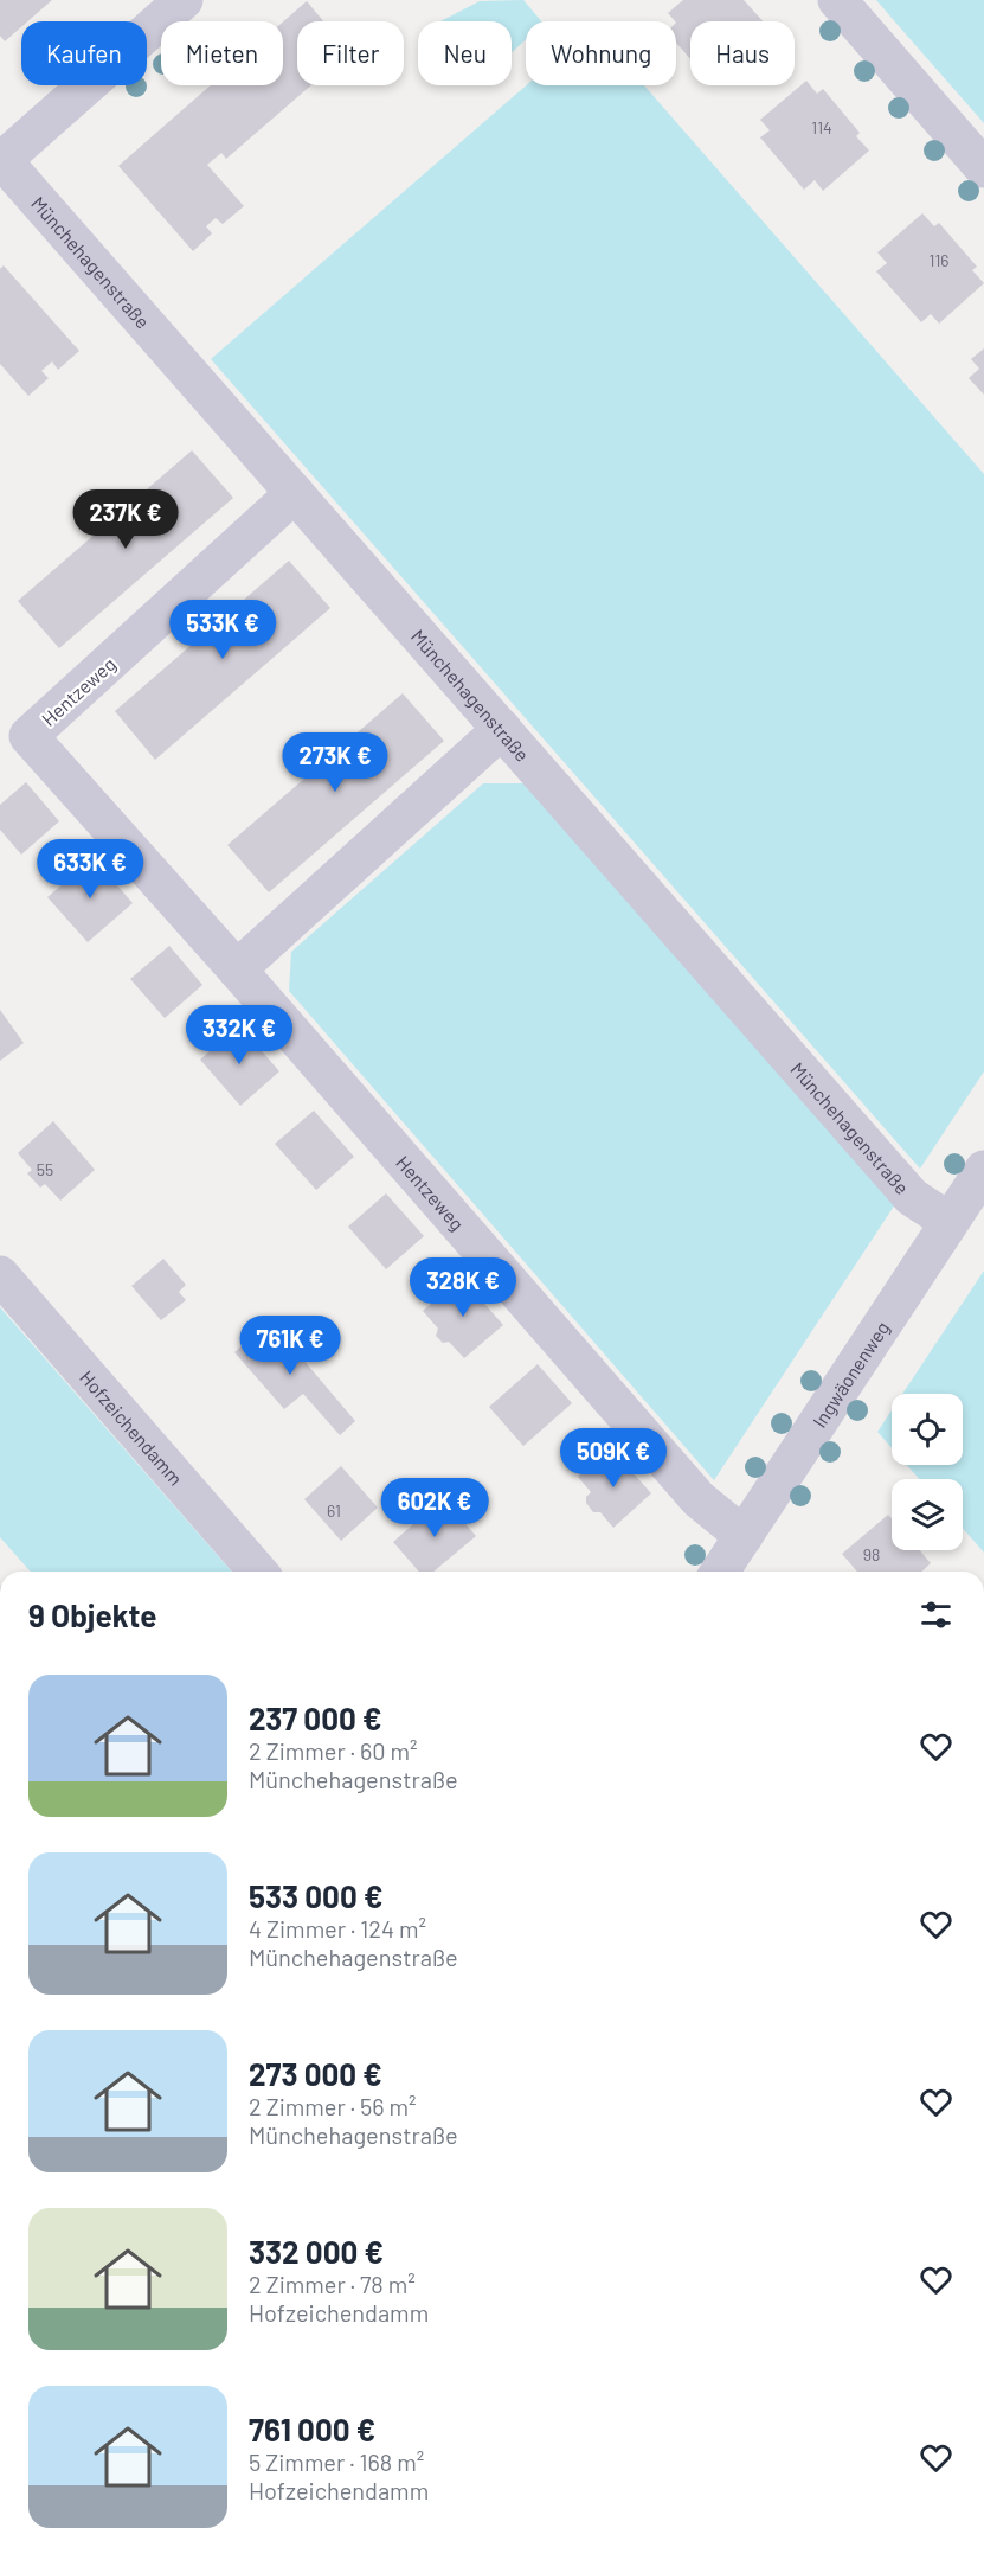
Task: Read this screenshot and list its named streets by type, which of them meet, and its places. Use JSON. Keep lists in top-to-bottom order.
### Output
{
  "streets": {
    "street": [
      "Münchehagenstraße",
      "Hentzeweg",
      "Ingwäonenweg",
      "Hofzeichendamm"
    ]
  },
  "crossings": [
    ["Münchehagenstraße", "Hentzeweg"],
    ["Münchehagenstraße", "Ingwäonenweg"],
    ["Hentzeweg", "Ingwäonenweg"]
  ],
  "house_numbers": [
    "114",
    "116",
    "55",
    "61",
    "98"
  ],
  "page": {
    "chip": [
      "Kaufen",
      "Mieten",
      "Filter",
      "Neu",
      "Wohnung",
      "Haus"
    ],
    "price": [
      "237K €",
      "533K €",
      "273K €",
      "633K €",
      "332K €",
      "328K €",
      "761K €",
      "509K €",
      "602K €"
    ],
    "heading": "9 Objekte",
    "list": [
      {
        "name": "237 000 €",
        "note": "2 Zimmer · 60 m² · Münchehagenstraße"
      },
      {
        "name": "533 000 €",
        "note": "4 Zimmer · 124 m² · Münchehagenstraße"
      },
      {
        "name": "273 000 €",
        "note": "2 Zimmer · 56 m² · Münchehagenstraße"
      },
      {
        "name": "332 000 €",
        "note": "2 Zimmer · 78 m² · Hofzeichendamm"
      },
      {
        "name": "761 000 €",
        "note": "5 Zimmer · 168 m² · Hofzeichendamm"
      }
    ]
  }
}
